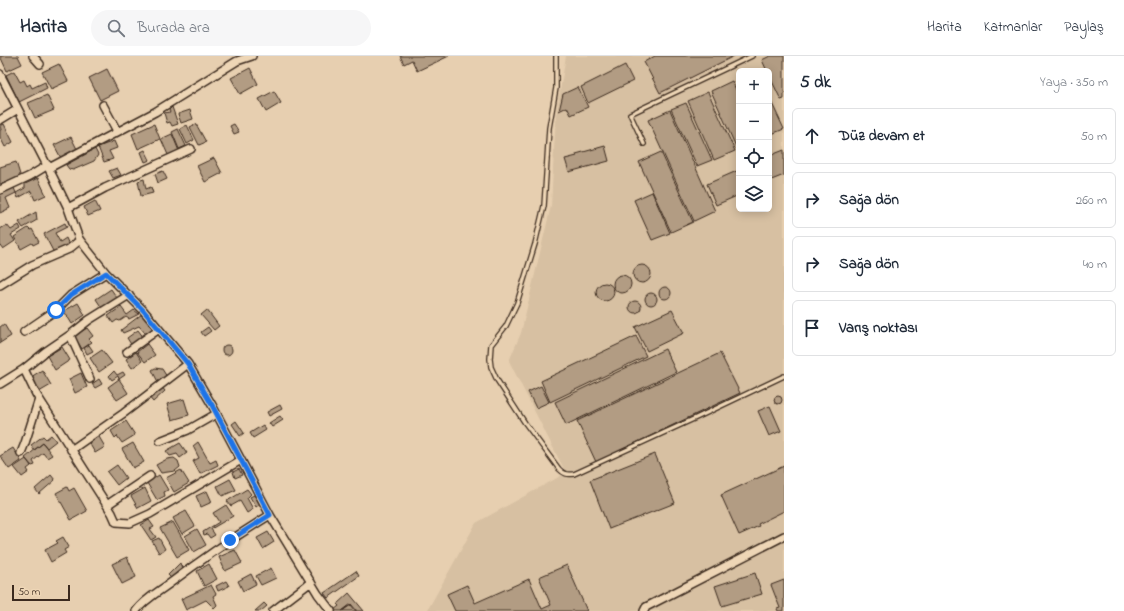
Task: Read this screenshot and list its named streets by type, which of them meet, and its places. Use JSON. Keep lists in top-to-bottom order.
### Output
{
  "scale_bar": "50 m",
  "page": {
    "header": "Harita",
    "search": "Burada ara",
    "nav": ["Harita", "Katmanlar", "Paylaş"],
    "heading": ["5 dk", "Yaya · 350 m"],
    "map_buttons": ["+", "−"],
    "list": [
      ["Düz devam et", "50 m"],
      ["Sağa dön", "260 m"],
      ["Sağa dön", "40 m"],
      "Varış noktası"
    ],
    "scale": "50 m"
  }
}
